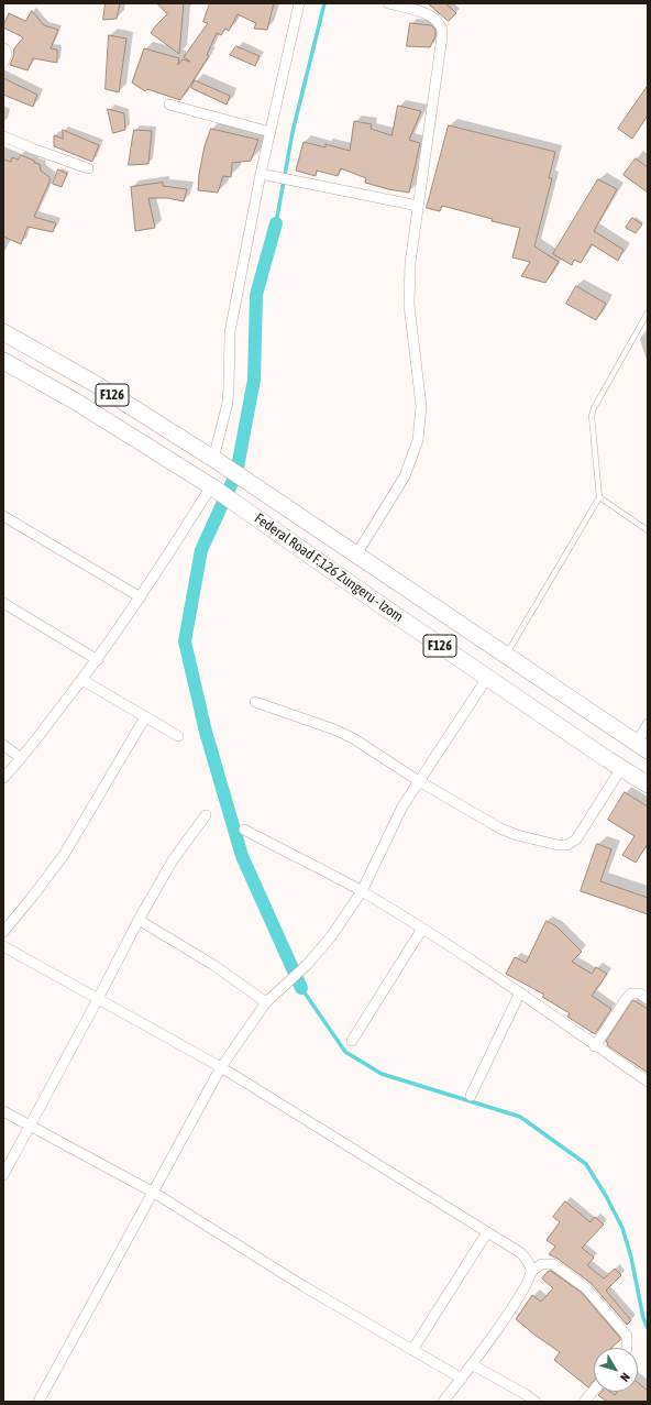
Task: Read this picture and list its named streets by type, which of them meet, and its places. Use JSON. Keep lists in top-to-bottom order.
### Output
{
  "streets": {
    "main road": ["F126", "Federal Road F.126 Zungeru - Izom"]
  },
  "north": "bottom right"
}
